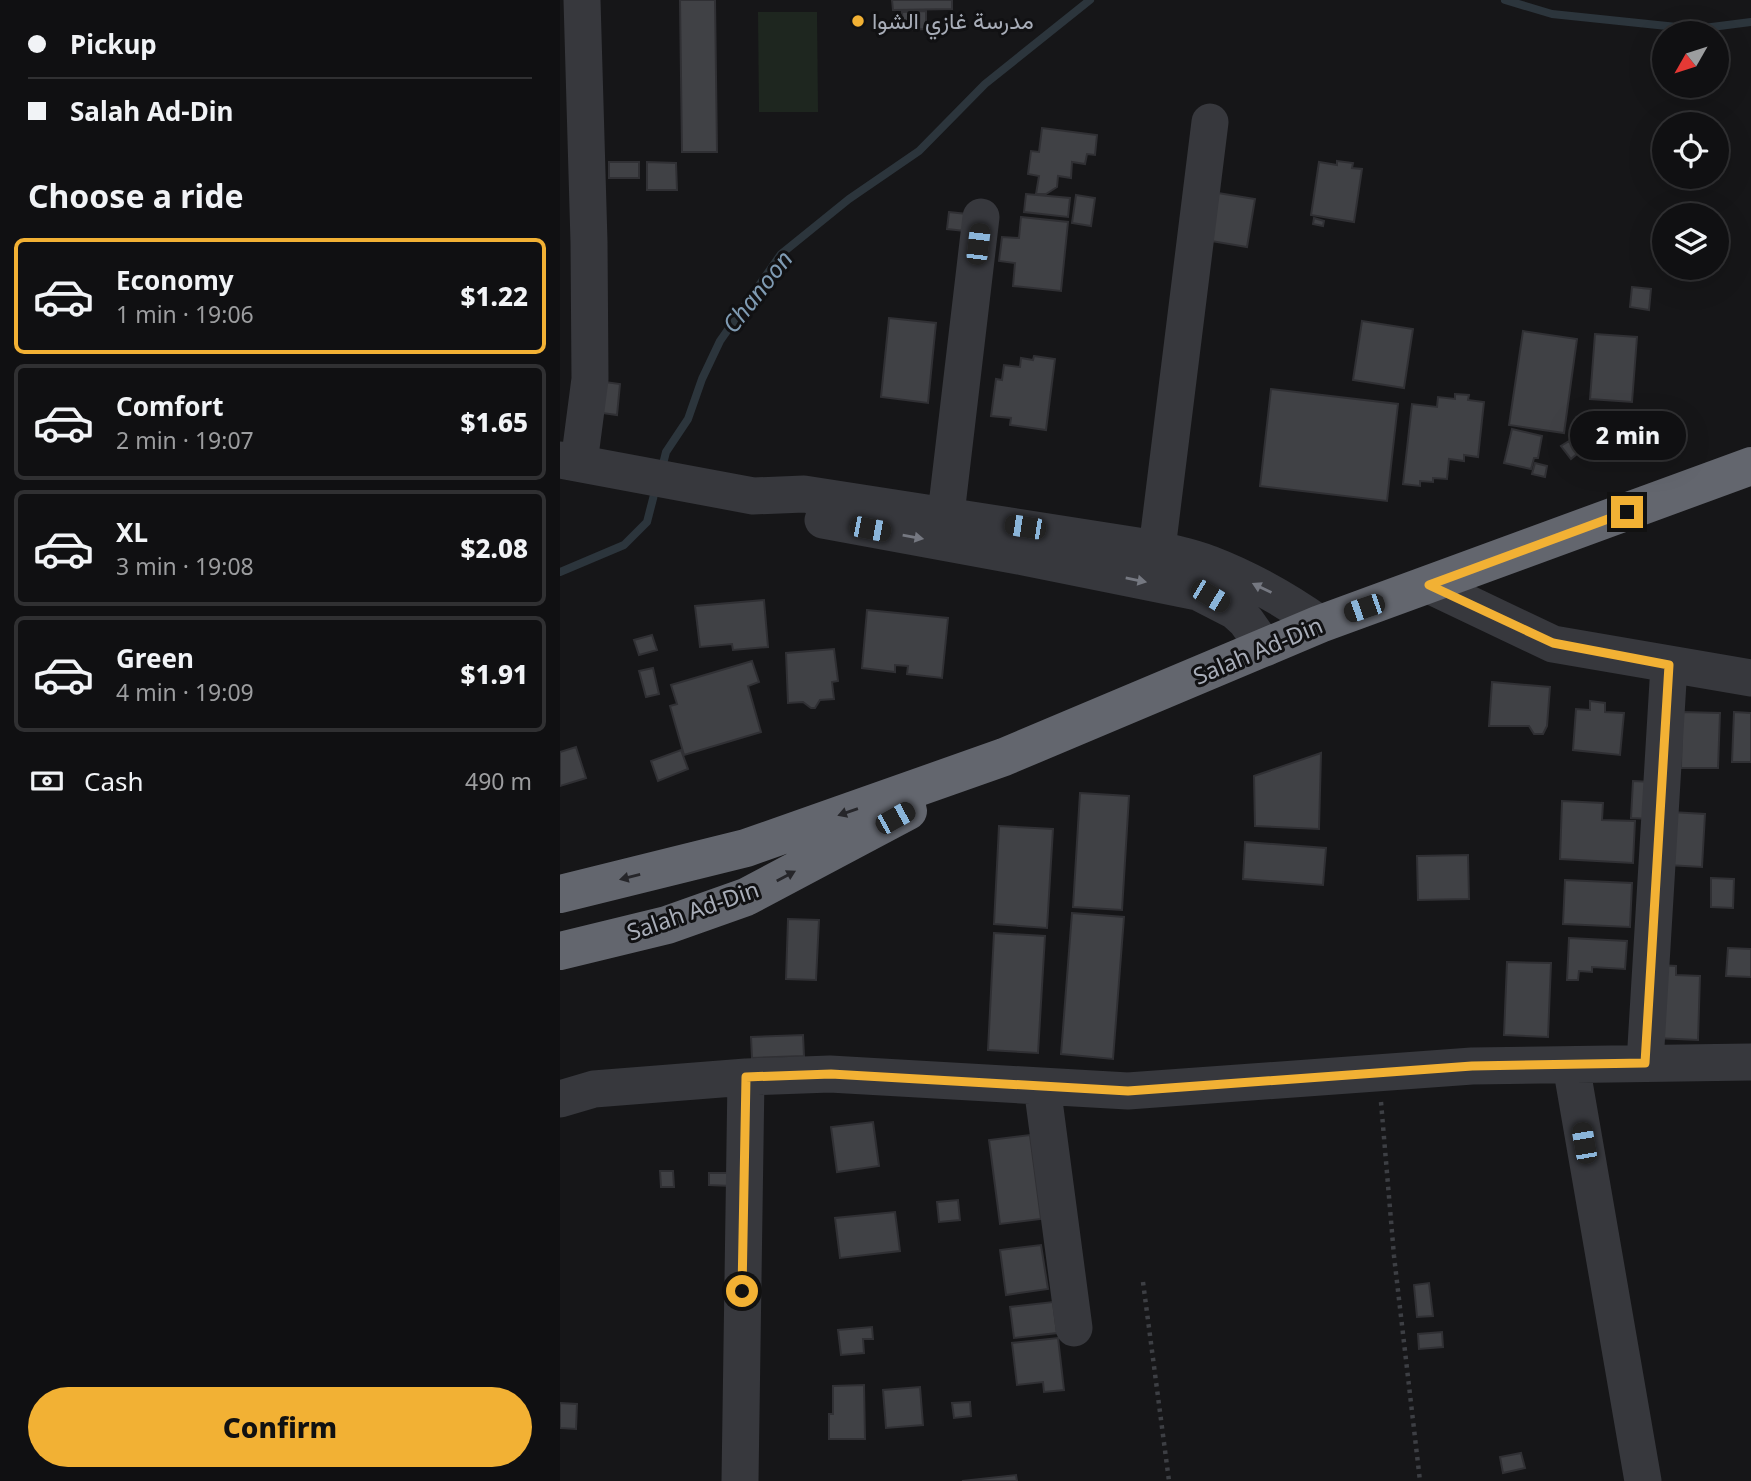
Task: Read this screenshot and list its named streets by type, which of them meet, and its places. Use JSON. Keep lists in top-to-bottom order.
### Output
{
  "streets": {
    "highway": ["Salah Ad-Din"]
  },
  "water": ["Chanoon"],
  "places": ["مدرسة غازي الشوا"],
  "north": "bottom left",
  "page": {
    "banner": ["Pickup", "Salah Ad-Din"],
    "heading": "Choose a ride",
    "list": [
      {
        "name": "Economy",
        "note": "1 min · 19:06",
        "value": "$1.22"
      },
      {
        "name": "Comfort",
        "note": "2 min · 19:07",
        "value": "$1.65"
      },
      {
        "name": "XL",
        "note": "3 min · 19:08",
        "value": "$2.08"
      },
      {
        "name": "Green",
        "note": "4 min · 19:09",
        "value": "$1.91"
      }
    ],
    "bubble": "2 min",
    "pay": ["Cash", "490 m"],
    "buttons": "Confirm"
  }
}
